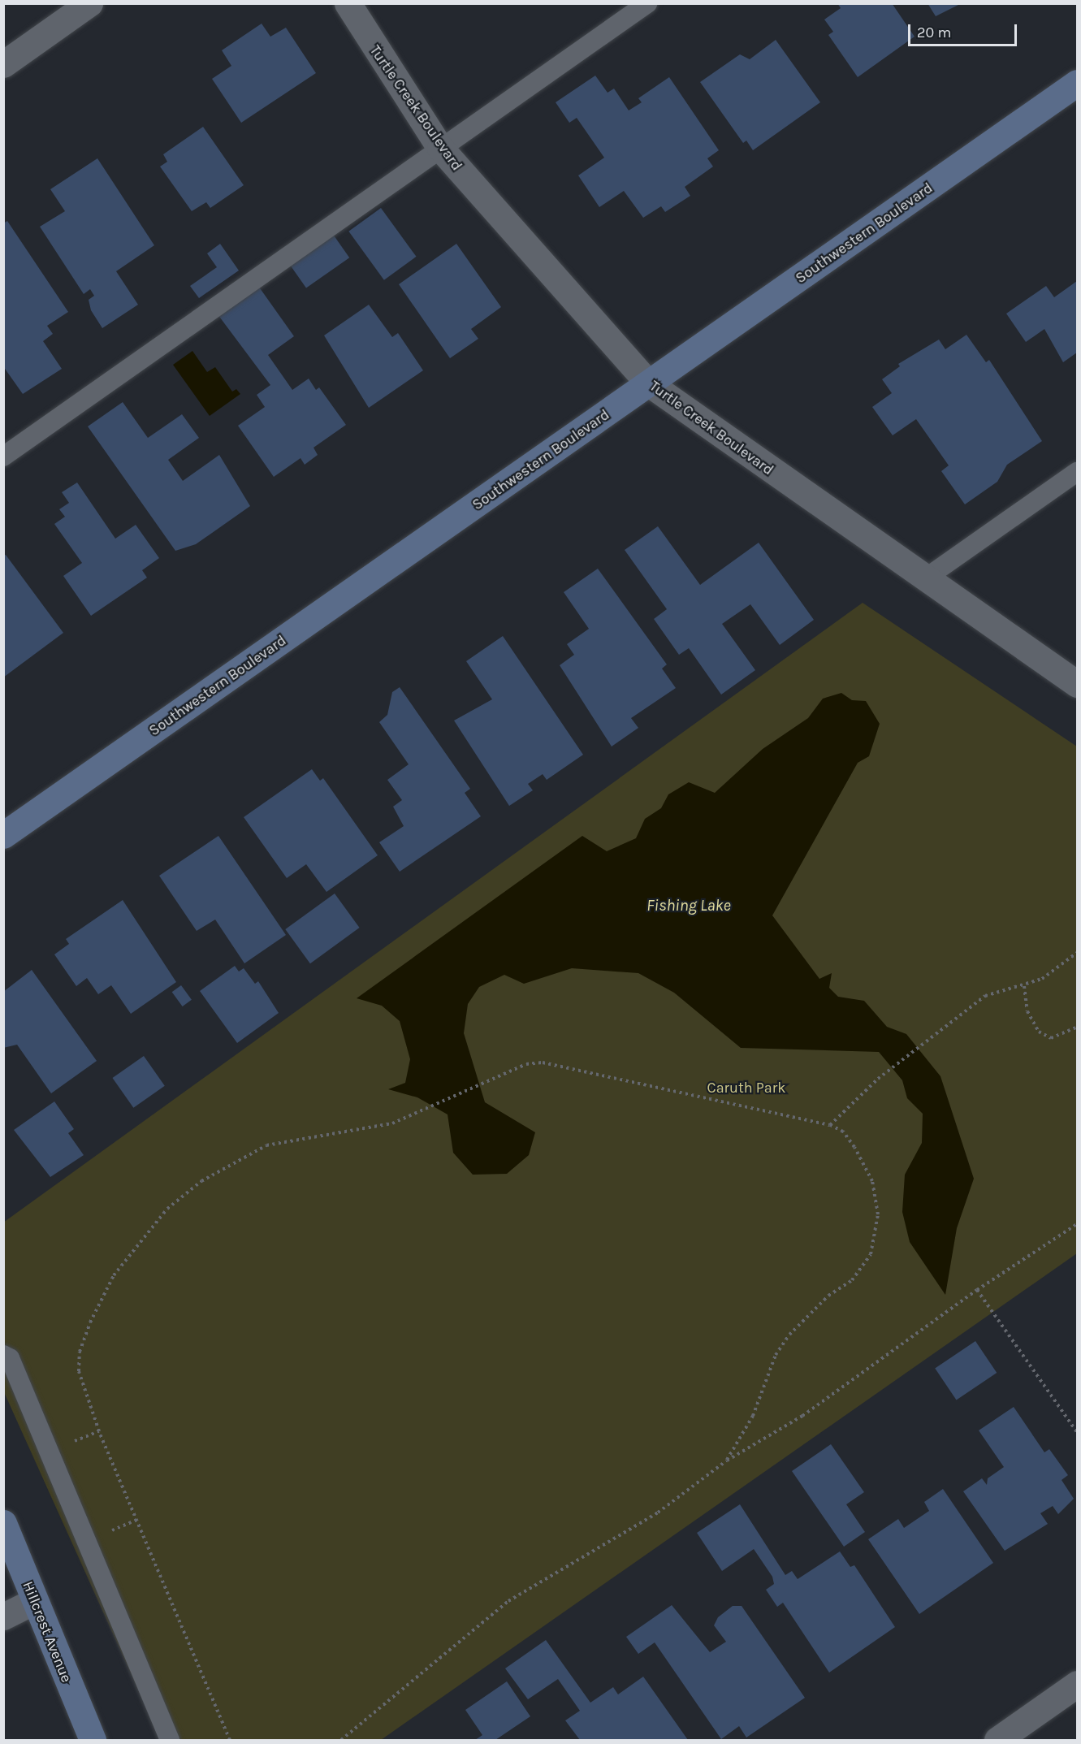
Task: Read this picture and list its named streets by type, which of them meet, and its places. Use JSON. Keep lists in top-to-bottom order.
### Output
{
  "streets": {
    "street": ["Turtle Creek Boulevard", "Southwestern Boulevard", "Hillcrest Avenue"]
  },
  "crossings": [
    ["Turtle Creek Boulevard", "Southwestern Boulevard"]
  ],
  "water": ["Fishing Lake"],
  "parks": ["Caruth Park"],
  "scale_bar": "20 m"
}
